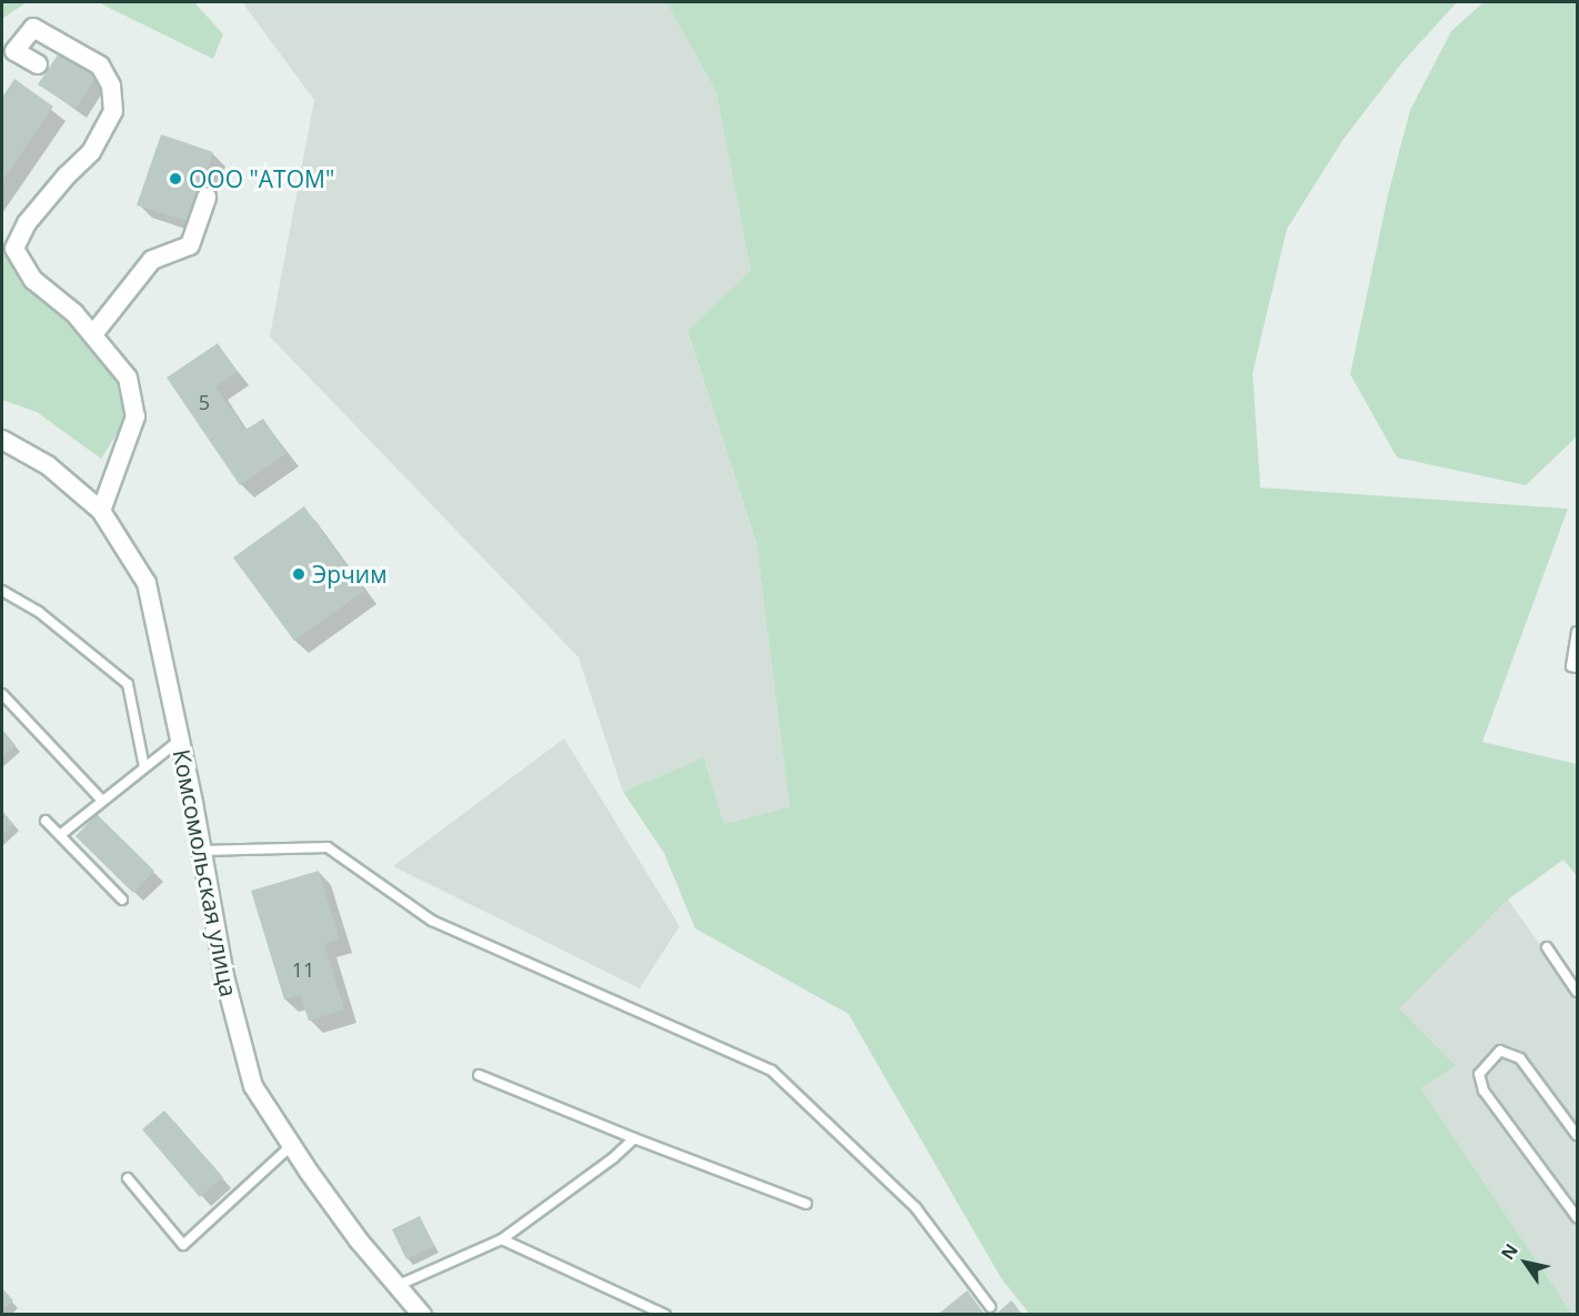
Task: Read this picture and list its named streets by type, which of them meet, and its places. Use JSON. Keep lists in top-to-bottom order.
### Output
{
  "streets": {
    "street": ["Комсомольская улица"]
  },
  "places": ["ООО \"АТОМ\"", "Эрчим"],
  "house_numbers": ["5", "11"],
  "north": "top left"
}
